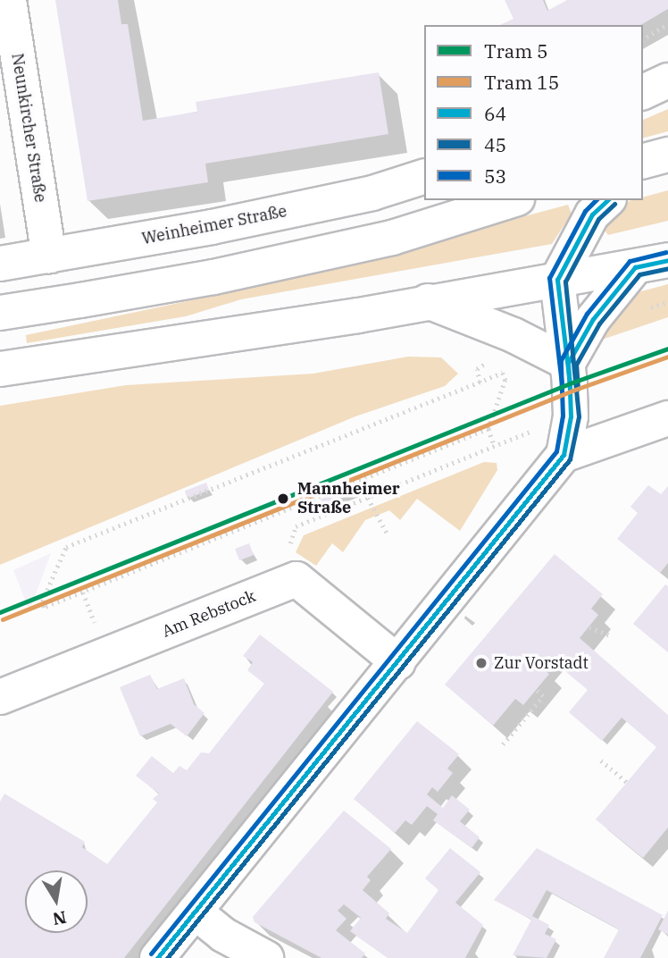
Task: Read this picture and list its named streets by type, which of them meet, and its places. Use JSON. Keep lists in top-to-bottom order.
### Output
{
  "streets": {
    "main road": ["Neunkircher Straße", "Weinheimer Straße", "Am Rebstock"]
  },
  "crossings": [
    ["Neunkircher Straße", "Weinheimer Straße"]
  ],
  "places": ["Mannheimer Straße", "Zur Vorstadt"],
  "lines": [
    "transit line 64",
    "transit line 53",
    "transit line 45",
    "tram line 5",
    "tram line 15"
  ],
  "legend": [
    "Tram 5",
    "Tram 15",
    "64",
    "45",
    "53"
  ],
  "north": "bottom"
}
